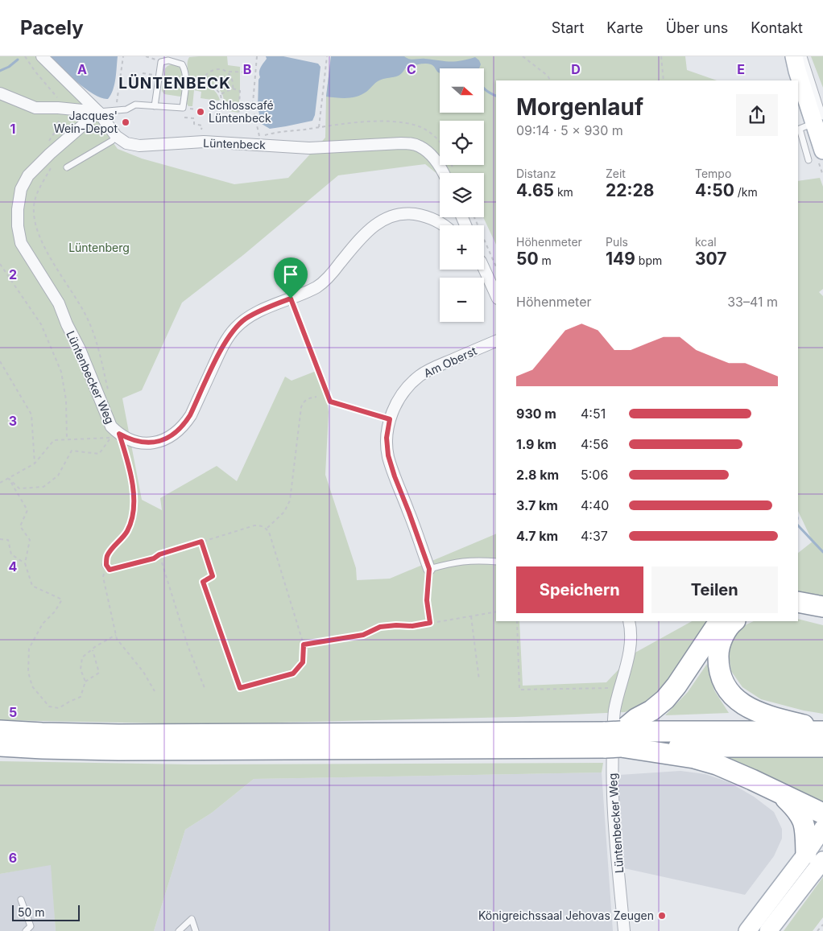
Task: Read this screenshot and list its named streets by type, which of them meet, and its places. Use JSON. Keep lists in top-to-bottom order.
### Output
{
  "streets": {
    "street": ["Lüntenbeck", "Am Oberst", "Lüntenbecker Weg"]
  },
  "crossings": [
    ["Lüntenbeck", "Lüntenbecker Weg"]
  ],
  "districts": ["LÜNTENBECK"],
  "parks": ["Lüntenberg"],
  "places": ["Schlosscafé Lüntenbeck", "Jacques' Wein-Depot", "Königreichssaal Jehovas Zeugen"],
  "scale_bar": "50 m",
  "north": "right",
  "page": {
    "header": "Pacely",
    "nav": [
      "Start",
      "Karte",
      "Über uns",
      "Kontakt"
    ],
    "map_buttons": ["+", "−"],
    "heading": ["Morgenlauf", "09:14 · 5 × 930 m"],
    "stats": [
      ["Distanz", "4.65 km"],
      ["Zeit", "22:28"],
      ["Tempo", "4:50 /km"],
      ["Höhenmeter", "50 m"],
      ["Puls", "149 bpm"],
      ["kcal", "307"]
    ],
    "chart": ["Höhenmeter", "33–41 m"],
    "list": [
      {
        "name": "930 m",
        "note": "4:51"
      },
      {
        "name": "1.9 km",
        "note": "4:56"
      },
      {
        "name": "2.8 km",
        "note": "5:06"
      },
      {
        "name": "3.7 km",
        "note": "4:40"
      },
      {
        "name": "4.7 km",
        "note": "4:37"
      }
    ],
    "buttons": ["Speichern", "Teilen"],
    "scale": "50 m"
  },
  "grid": {
    "columns": [
      "A",
      "B",
      "C",
      "D",
      "E"
    ],
    "rows": [
      "1",
      "2",
      "3",
      "4",
      "5",
      "6"
    ]
  }
}
